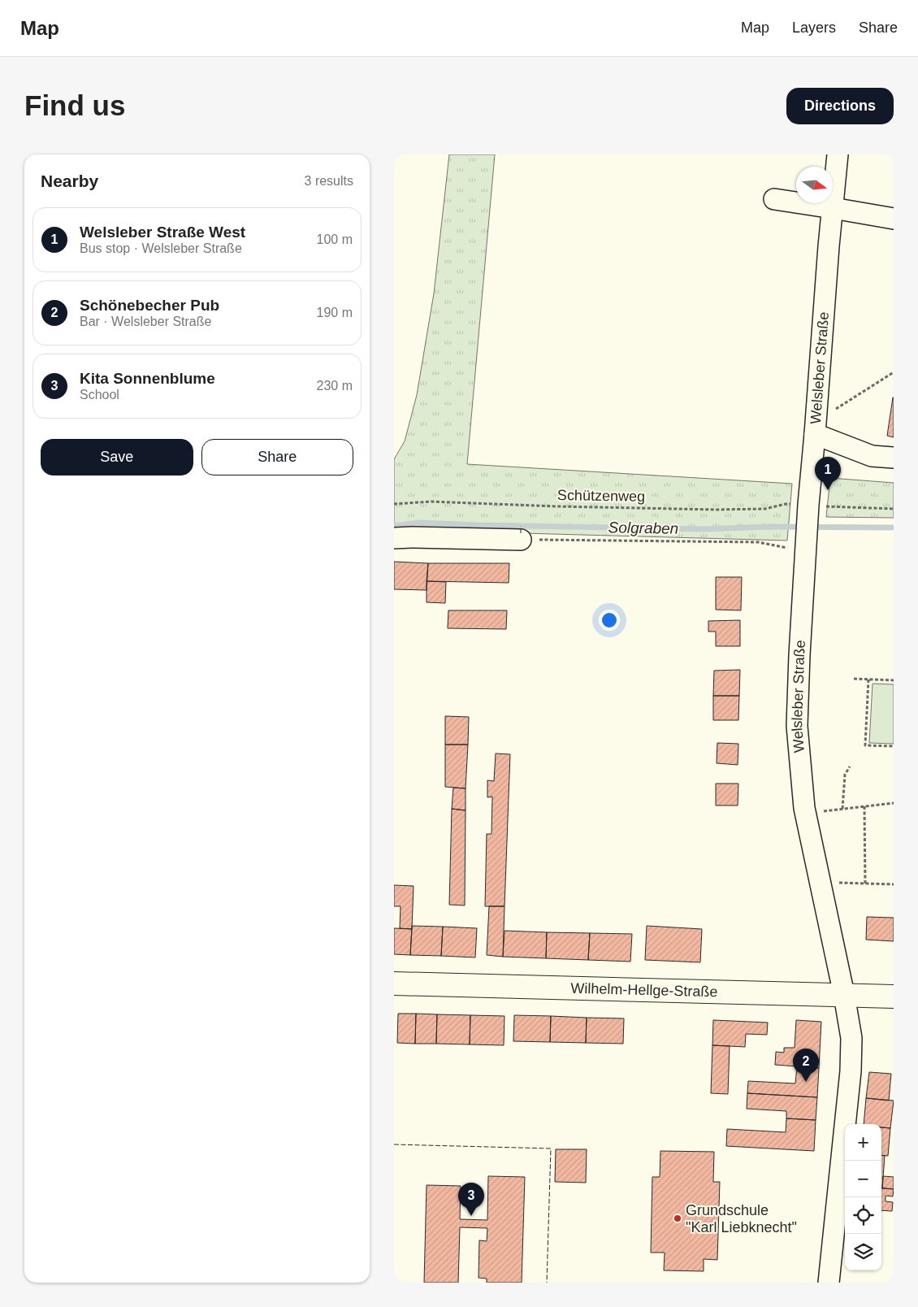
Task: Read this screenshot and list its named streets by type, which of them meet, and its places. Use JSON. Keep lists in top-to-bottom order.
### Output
{
  "streets": {
    "main road": ["Wilhelm-Hellge-Straße"],
    "street": ["Welsleber Straße"],
    "path": ["Schützenweg"]
  },
  "crossings": [
    ["Welsleber Straße", "Schützenweg"],
    ["Welsleber Straße", "Wilhelm-Hellge-Straße"]
  ],
  "water": ["Solgraben"],
  "places": ["Grundschule \"Karl Liebknecht\""],
  "north": "right",
  "page": {
    "header": "Map",
    "nav": ["Map", "Layers", "Share"],
    "buttons": [
      "Directions",
      ["Save", "Share"]
    ],
    "title": "Find us",
    "heading": ["Nearby", "3 results"],
    "list": [
      {
        "mark": "1",
        "name": "Welsleber Straße West",
        "note": "Bus stop · Welsleber Straße",
        "value": "100 m"
      },
      {
        "mark": "2",
        "name": "Schönebecher Pub",
        "note": "Bar · Welsleber Straße",
        "value": "190 m"
      },
      {
        "mark": "3",
        "name": "Kita Sonnenblume",
        "note": "School",
        "value": "230 m"
      }
    ],
    "pins": ["1", "2", "3"],
    "map_buttons": ["+", "−"]
  }
}
